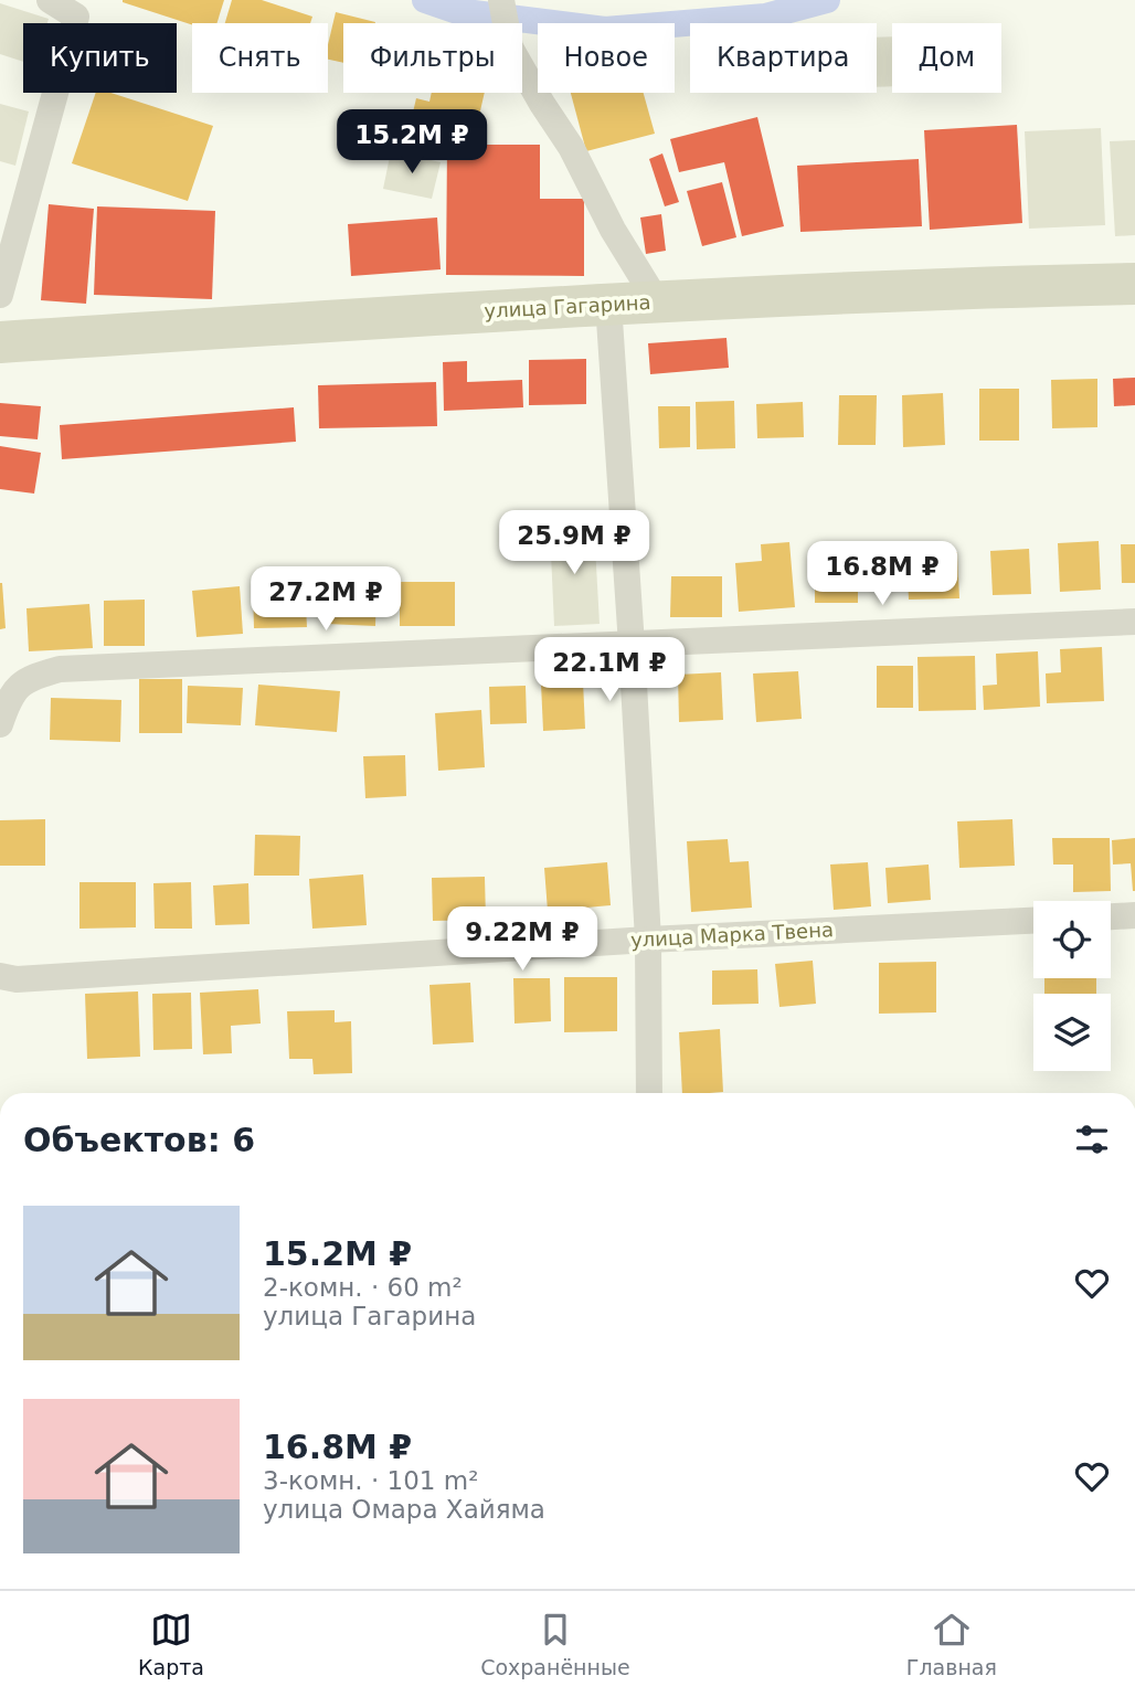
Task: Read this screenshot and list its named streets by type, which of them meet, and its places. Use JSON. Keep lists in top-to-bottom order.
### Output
{
  "streets": {
    "main road": ["улица Гагарина"],
    "street": ["улица Марка Твена"]
  },
  "page": {
    "chip": [
      "Купить",
      "Снять",
      "Фильтры",
      "Новое",
      "Квартира",
      "Дом"
    ],
    "price": [
      "15.2M ₽",
      "25.9M ₽",
      "16.8M ₽",
      "27.2M ₽",
      "22.1M ₽",
      "9.22M ₽"
    ],
    "heading": "Объектов: 6",
    "list": [
      {
        "name": "15.2M ₽",
        "note": "2-комн. · 60 m² · улица Гагарина"
      },
      {
        "name": "16.8M ₽",
        "note": "3-комн. · 101 m² · улица Омара Хайяма"
      }
    ],
    "tabs": ["Карта", "Сохранённые", "Главная"]
  }
}
